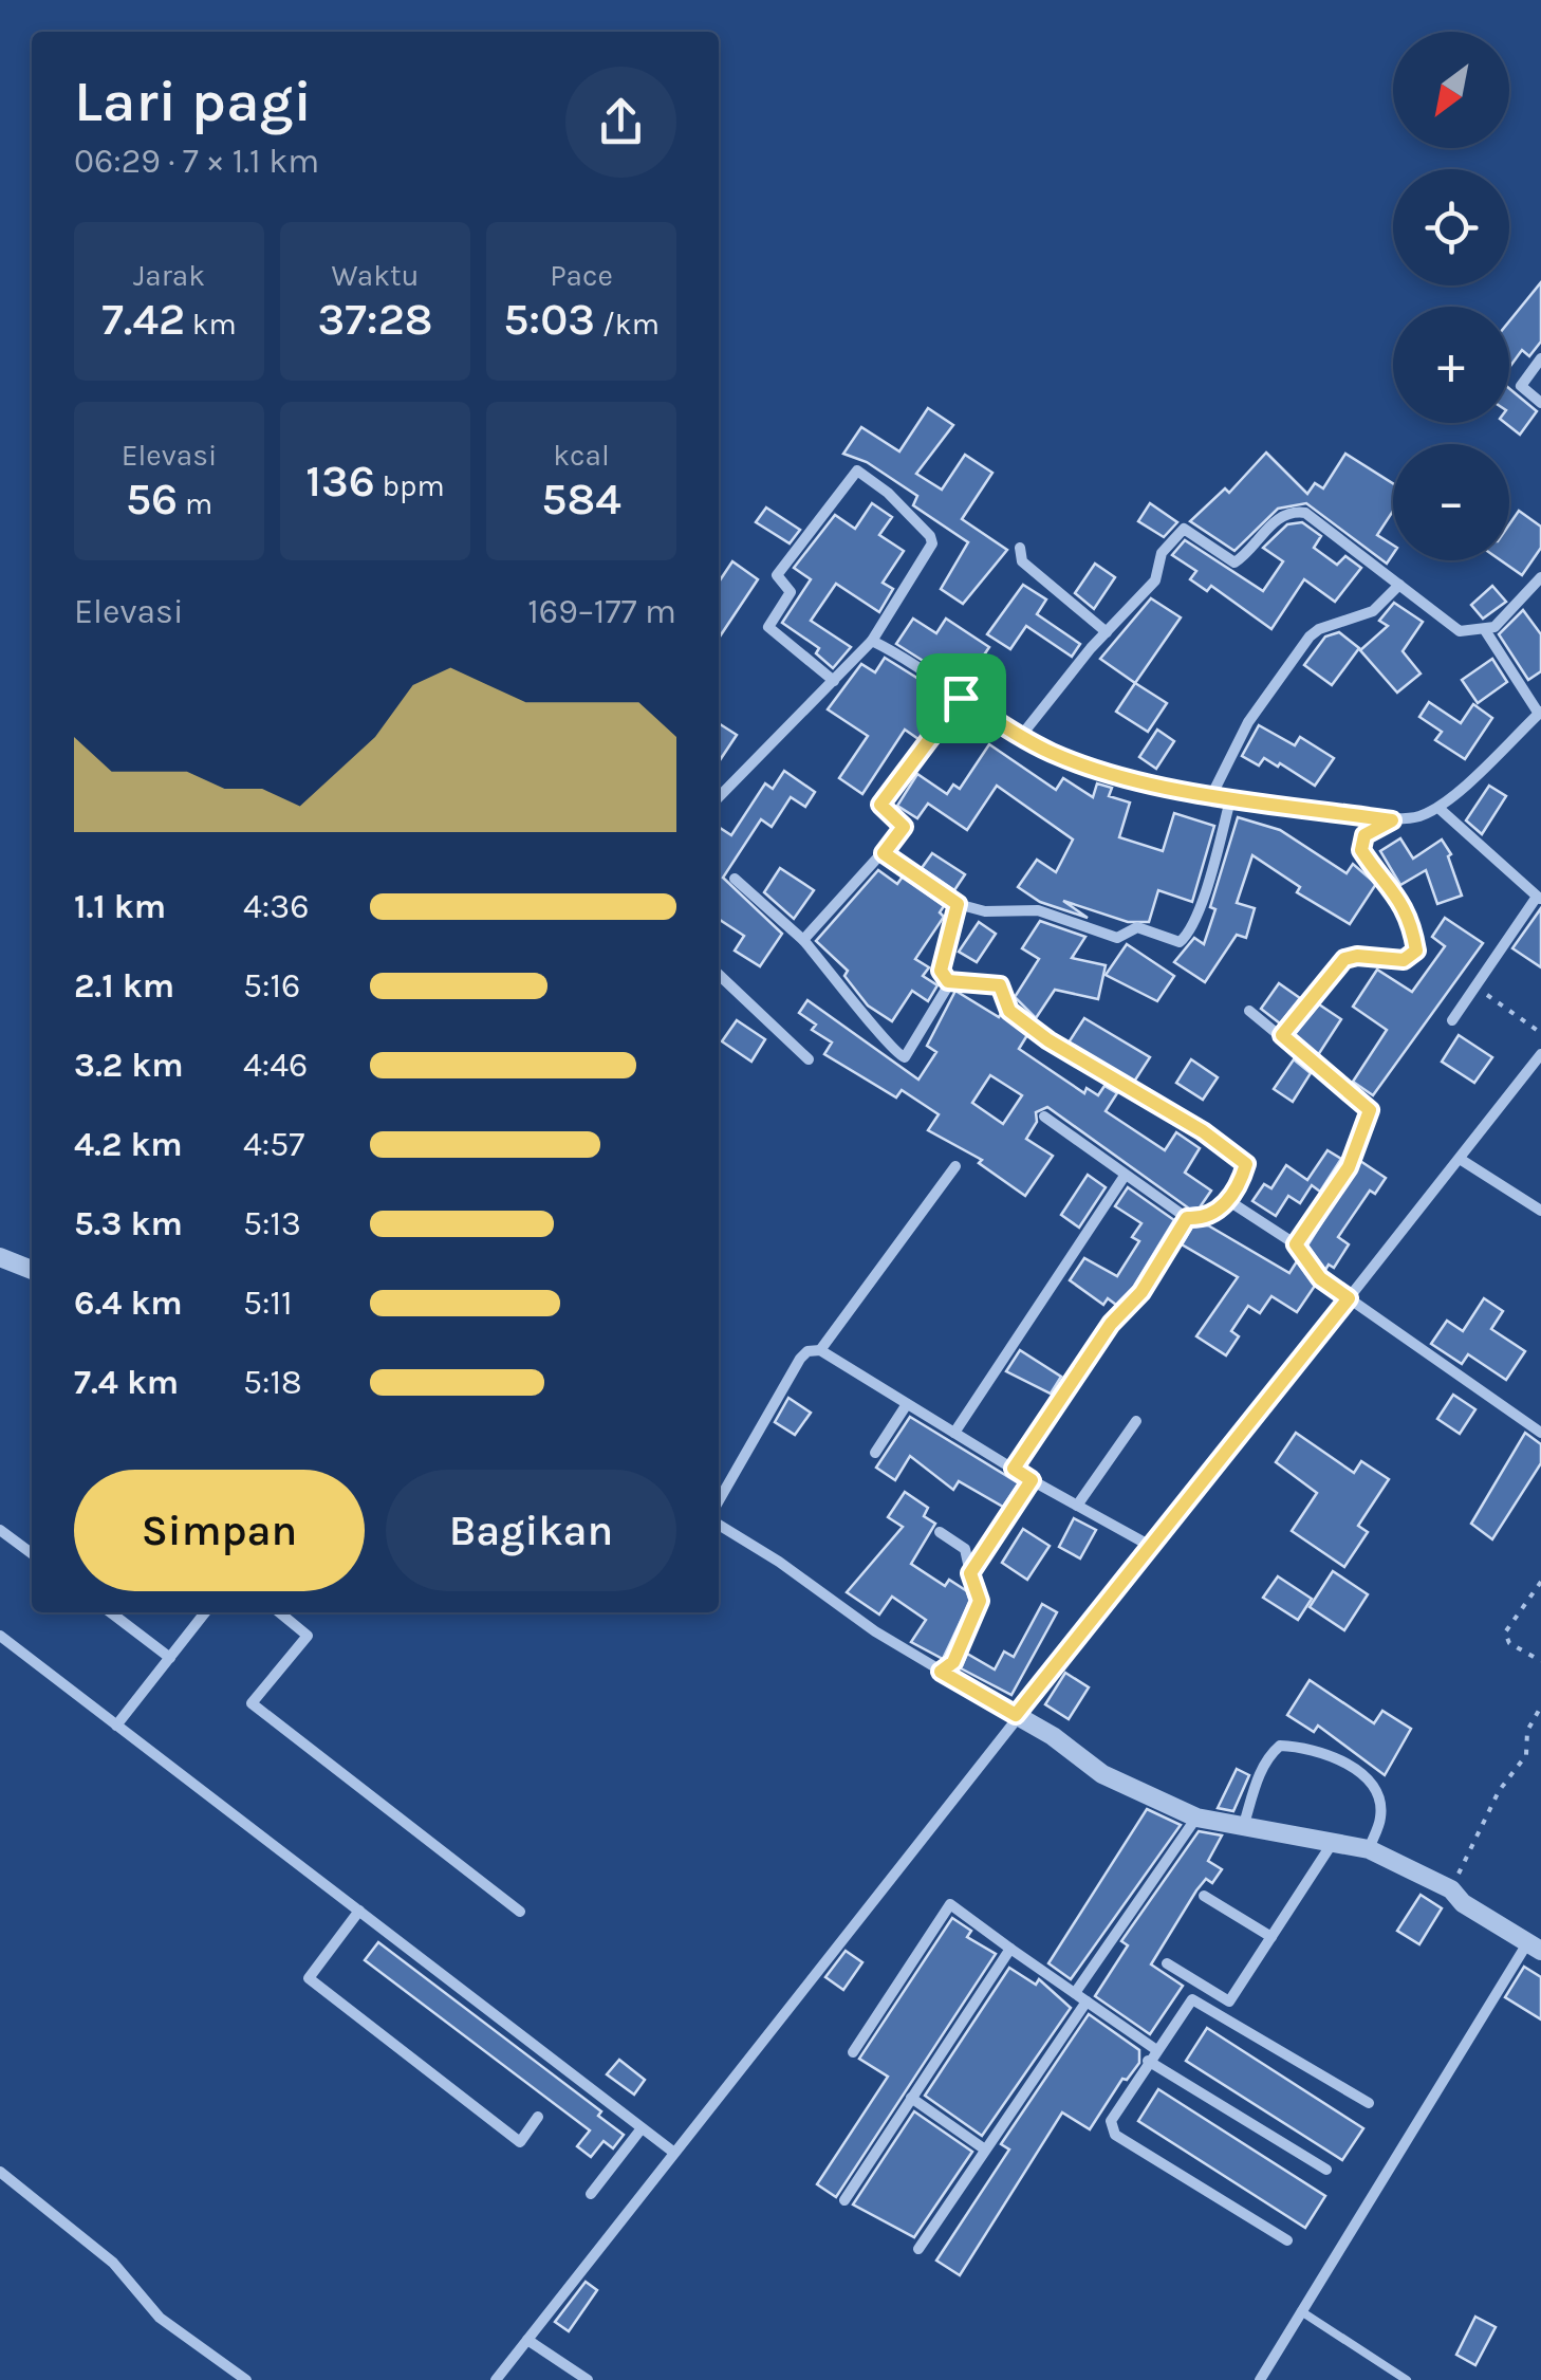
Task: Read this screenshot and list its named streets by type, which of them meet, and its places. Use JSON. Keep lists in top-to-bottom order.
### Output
{
  "north": "bottom left",
  "page": {
    "map_buttons": ["+", "−"],
    "heading": ["Lari pagi", "06:29 · 7 × 1.1 km"],
    "stats": [
      ["Jarak", "7.42 km"],
      ["Waktu", "37:28"],
      ["Pace", "5:03 /km"],
      ["Elevasi", "56 m"],
      ["136 bpm"],
      ["kcal", "584"]
    ],
    "chart": ["Elevasi", "169–177 m"],
    "list": [
      {
        "name": "1.1 km",
        "note": "4:36"
      },
      {
        "name": "2.1 km",
        "note": "5:16"
      },
      {
        "name": "3.2 km",
        "note": "4:46"
      },
      {
        "name": "4.2 km",
        "note": "4:57"
      },
      {
        "name": "5.3 km",
        "note": "5:13"
      },
      {
        "name": "6.4 km",
        "note": "5:11"
      },
      {
        "name": "7.4 km",
        "note": "5:18"
      }
    ],
    "buttons": ["Simpan", "Bagikan"]
  }
}
